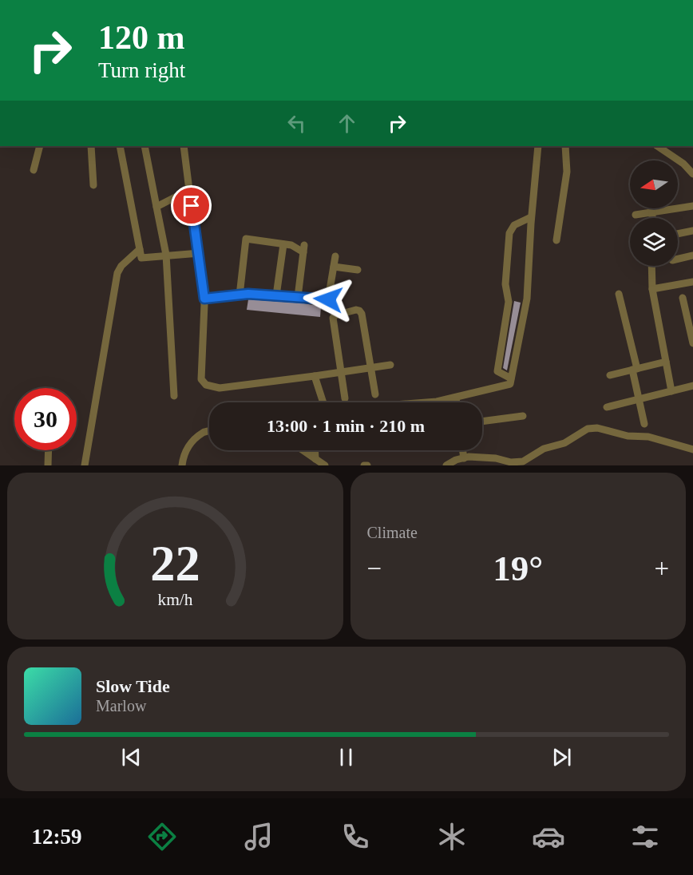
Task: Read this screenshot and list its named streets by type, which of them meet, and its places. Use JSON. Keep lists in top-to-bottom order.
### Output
{
  "north": "left",
  "page": {
    "turn": ["120 m", "Turn right"],
    "limit": "30",
    "trip": "13:00 · 1 min · 210 m",
    "tile": "Climate",
    "heat": ["−", "19°", "+"],
    "song": ["Slow Tide", "Marlow"],
    "tabs": "12:59",
    "gauge": ["22", "km/h"]
  }
}
